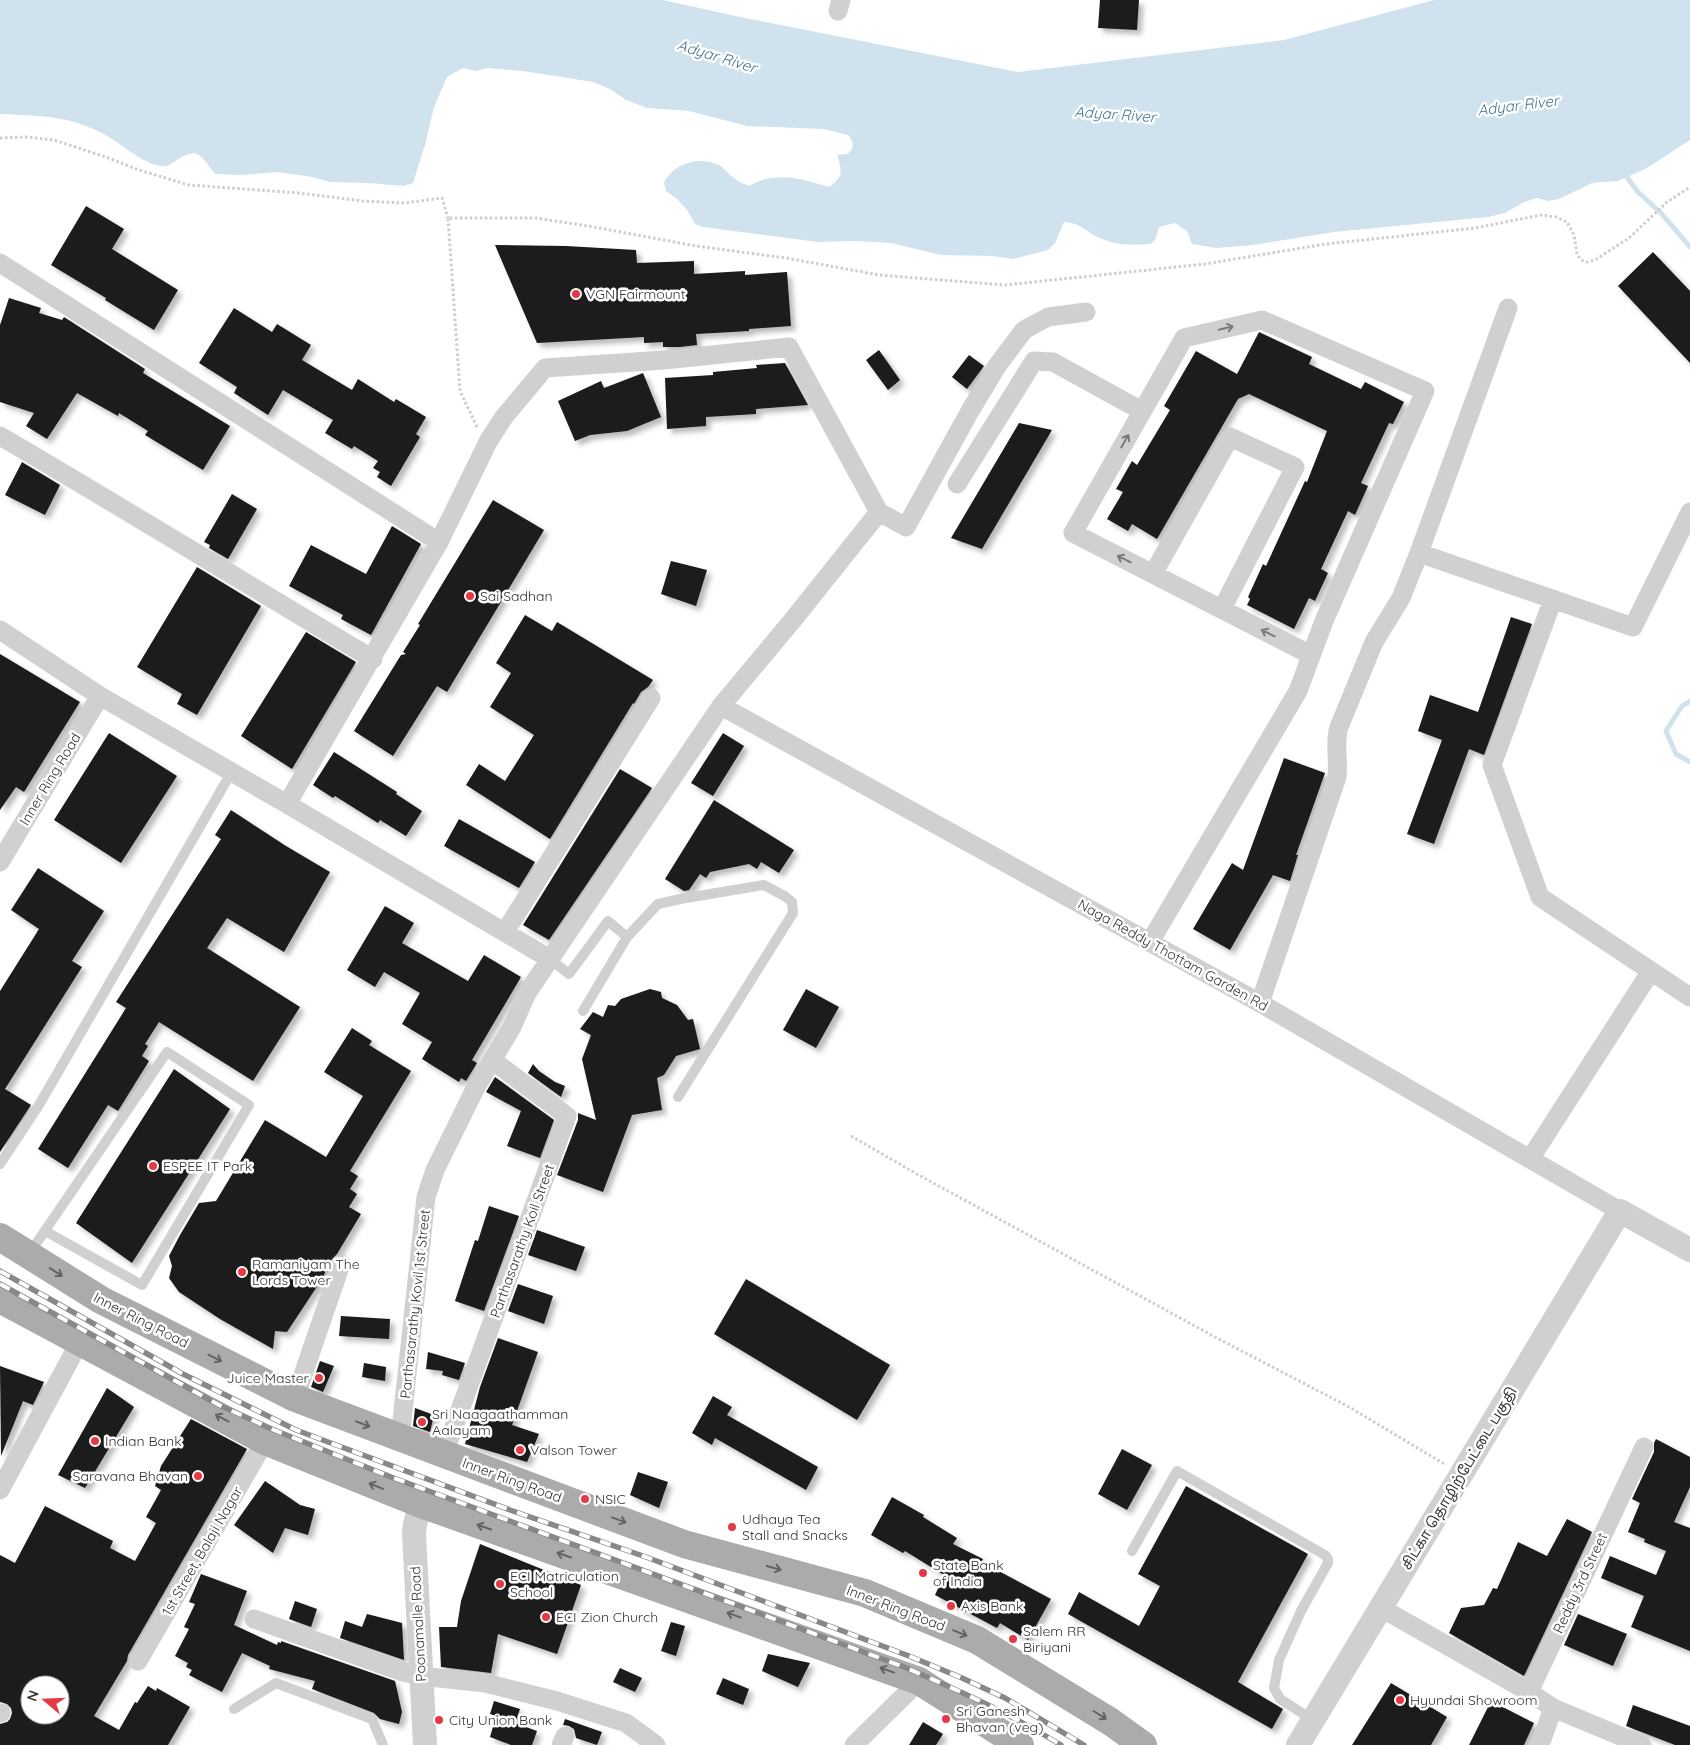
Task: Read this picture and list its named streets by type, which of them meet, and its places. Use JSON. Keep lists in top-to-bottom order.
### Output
{
  "streets": {
    "main road": ["Inner Ring Road"],
    "street": [
      "Naga Reddy Thottam Garden Rd",
      "Parthasarathy Koil Street",
      "Parthasarathy Kovil 1st Street",
      "சிட்கா தொழிற்பேட்டை பகுதி",
      "1st Street, Balaji Nagar",
      "Reddy 3rd Street",
      "Poonamalle Road"
    ]
  },
  "crossings": [
    ["Inner Ring Road", "Parthasarathy Koil Street"],
    ["Inner Ring Road", "Parthasarathy Kovil 1st Street"],
    ["Naga Reddy Thottam Garden Rd", "Parthasarathy Kovil 1st Street"],
    ["Naga Reddy Thottam Garden Rd", "சிட்கா தொழிற்பேட்டை பகுதி"],
    ["Parthasarathy Koil Street", "Parthasarathy Kovil 1st Street"]
  ],
  "water": ["Adyar River"],
  "places": [
    "VGN Fairmount",
    "Sai Sadhan",
    "ESPEE IT Park",
    "Ramaniyam The Lords Tower",
    "Juice Master",
    "Sri Naagaathamman Aalayam",
    "Indian Bank",
    "Valson Tower",
    "Saravana Bhavan",
    "NSIC",
    "Udhaya Tea Stall and Snacks",
    "State Bank of India",
    "ECI Matriculation School",
    "Axis Bank",
    "ECI Zion Church",
    "Salem RR Biriyani",
    "Hyundai Showroom",
    "Sri Ganesh Bhavan (veg)",
    "City Union Bank"
  ],
  "north": "left"
}
